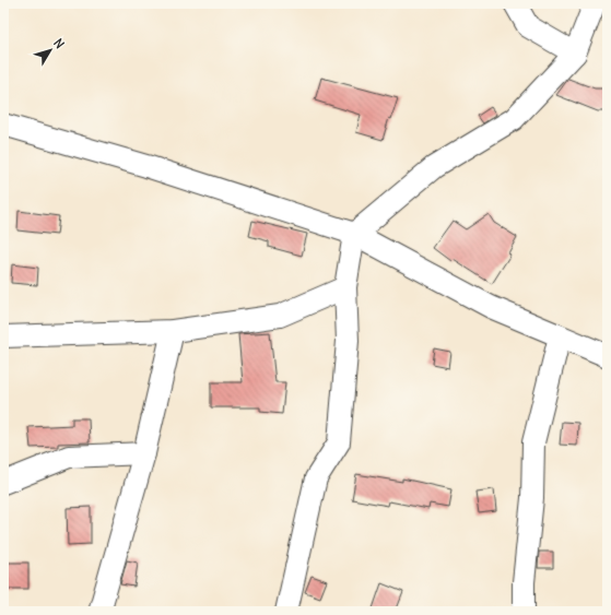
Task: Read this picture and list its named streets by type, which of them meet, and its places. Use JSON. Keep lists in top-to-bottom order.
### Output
{
  "north": "top right"
}
